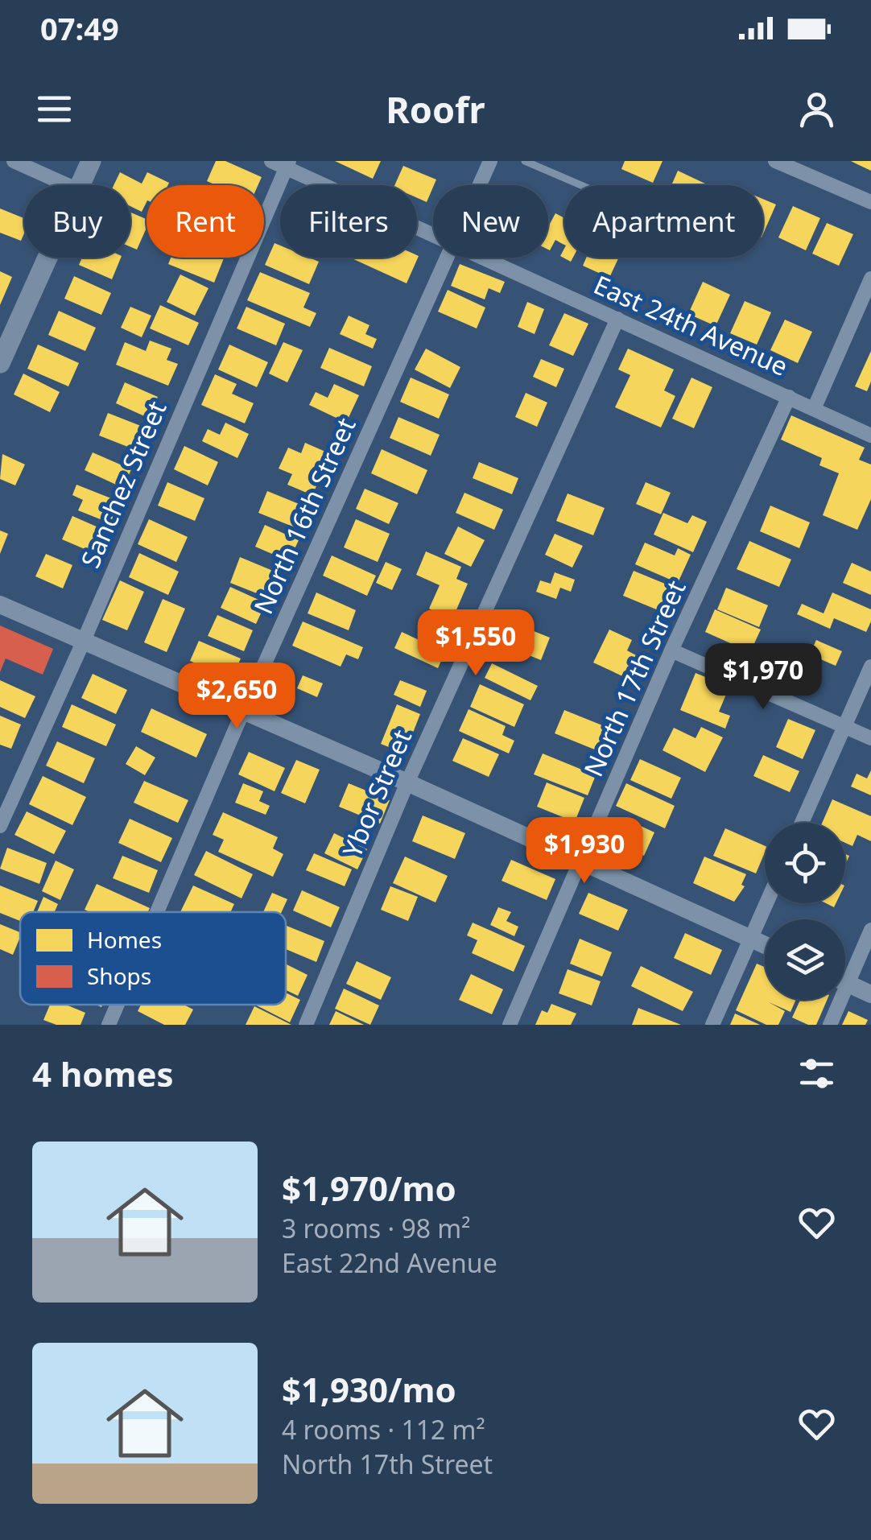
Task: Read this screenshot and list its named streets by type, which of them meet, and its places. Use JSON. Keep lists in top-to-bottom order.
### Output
{
  "streets": {
    "street": [
      "East 24th Avenue",
      "Sanchez Street",
      "North 16th Street",
      "North 17th Street",
      "Ybor Street"
    ]
  },
  "crossings": [
    ["East 24th Avenue", "Sanchez Street"],
    ["East 24th Avenue", "North 17th Street"],
    ["East 24th Avenue", "Ybor Street"]
  ],
  "legend": ["Homes", "Shops"],
  "page": {
    "status": "07:49",
    "header": "Roofr",
    "chip": [
      "Buy",
      "Rent",
      "Filters",
      "New",
      "Apartment"
    ],
    "price": [
      "$1,550",
      "$1,970",
      "$2,650",
      "$1,930"
    ],
    "heading": "4 homes",
    "list": [
      {
        "name": "$1,970/mo",
        "note": "3 rooms · 98 m² · East 22nd Avenue"
      },
      {
        "name": "$1,930/mo",
        "note": "4 rooms · 112 m² · North 17th Street"
      }
    ]
  }
}
